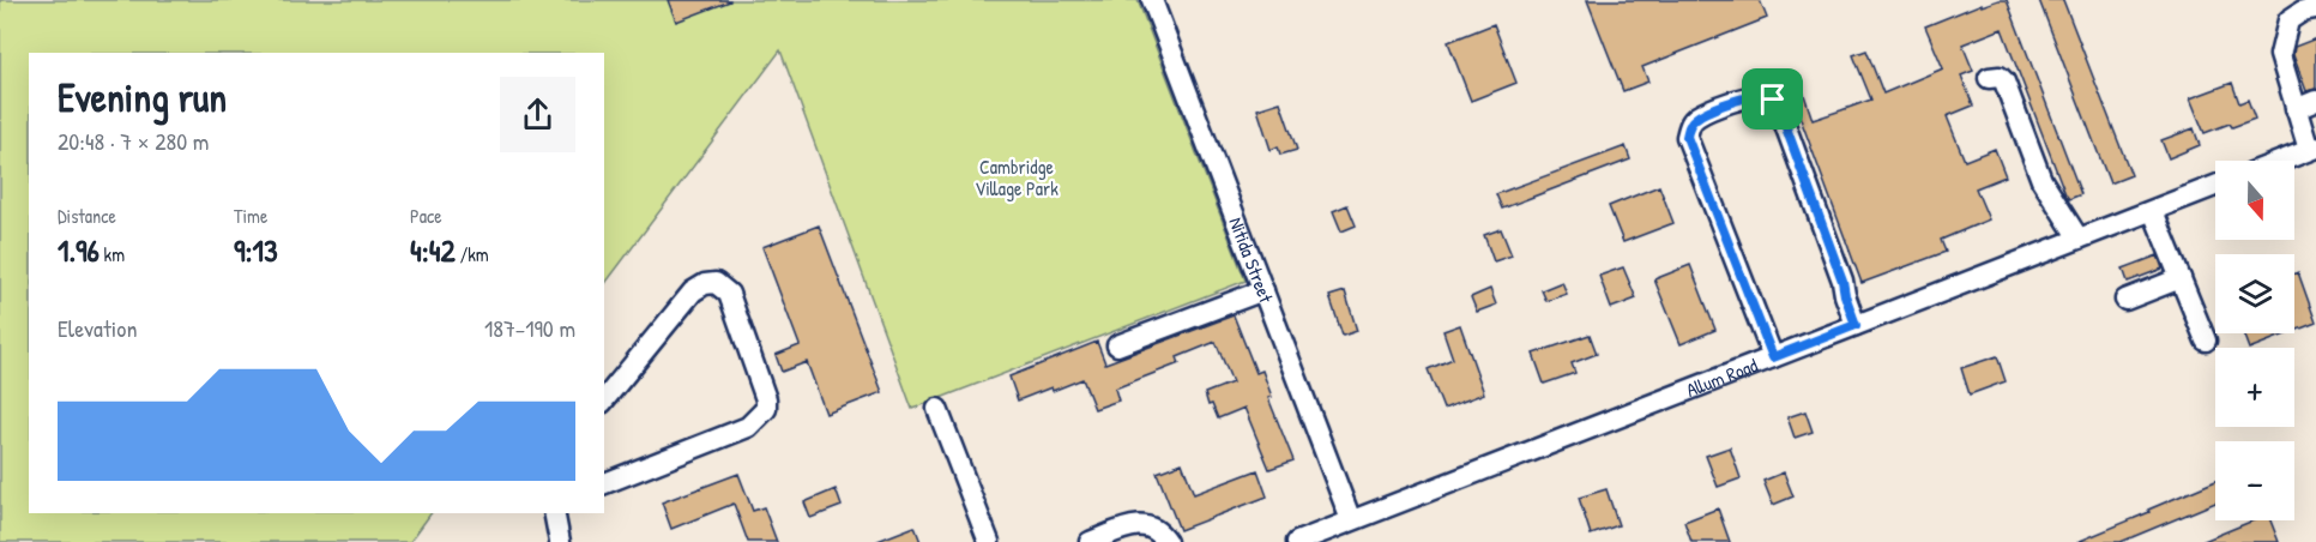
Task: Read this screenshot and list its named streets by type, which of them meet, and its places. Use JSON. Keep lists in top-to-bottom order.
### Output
{
  "streets": {
    "street": ["Nitida Street", "Allum Road"]
  },
  "crossings": [
    ["Nitida Street", "Allum Road"]
  ],
  "parks": ["Cambridge Village Park"],
  "north": "bottom",
  "page": {
    "heading": ["Evening run", "20:48 · 7 × 280 m"],
    "map_buttons": ["+", "−"],
    "stats": [
      ["Distance", "1.96 km"],
      ["Time", "9:13"],
      ["Pace", "4:42 /km"]
    ],
    "chart": ["Elevation", "187–190 m"]
  }
}
